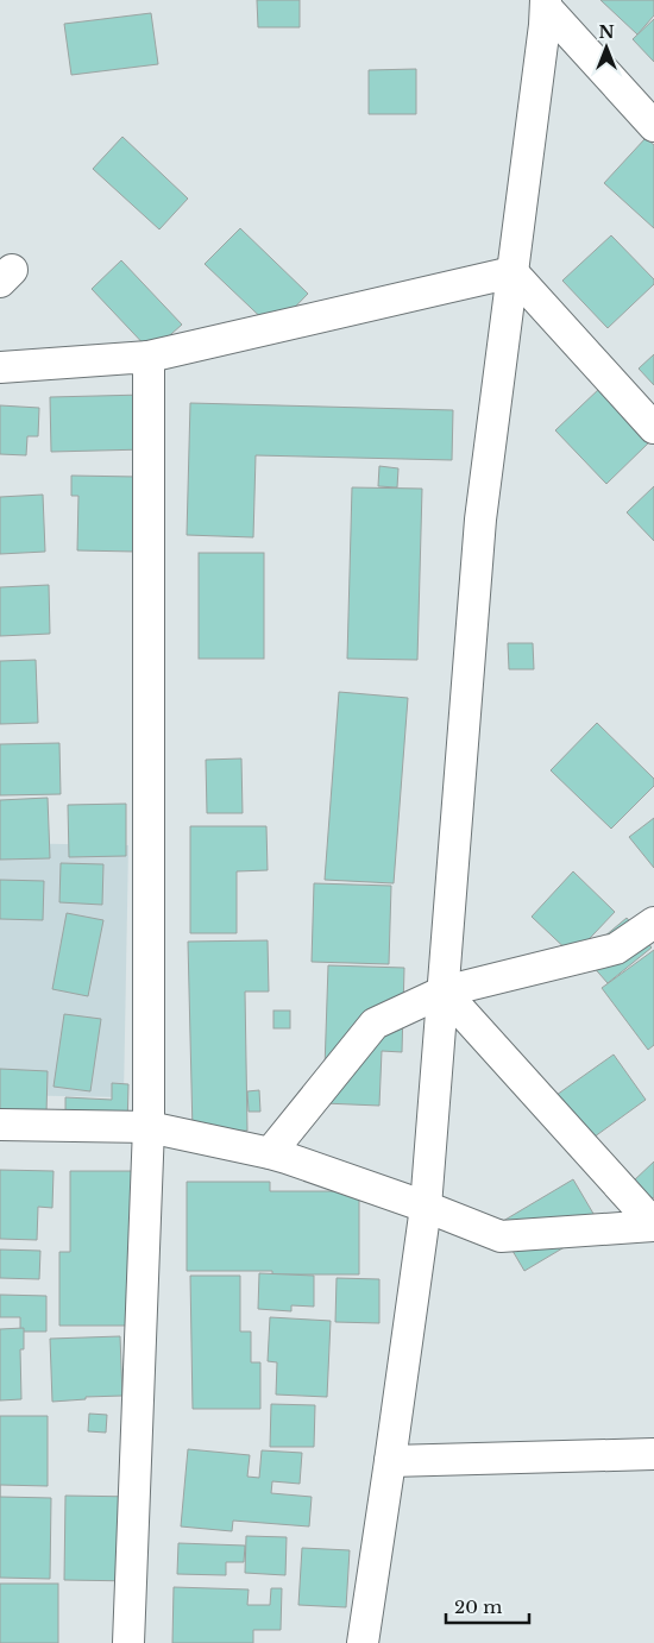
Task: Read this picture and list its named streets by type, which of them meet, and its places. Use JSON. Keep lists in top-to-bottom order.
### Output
{
  "scale_bar": "20 m",
  "north": "top"
}
